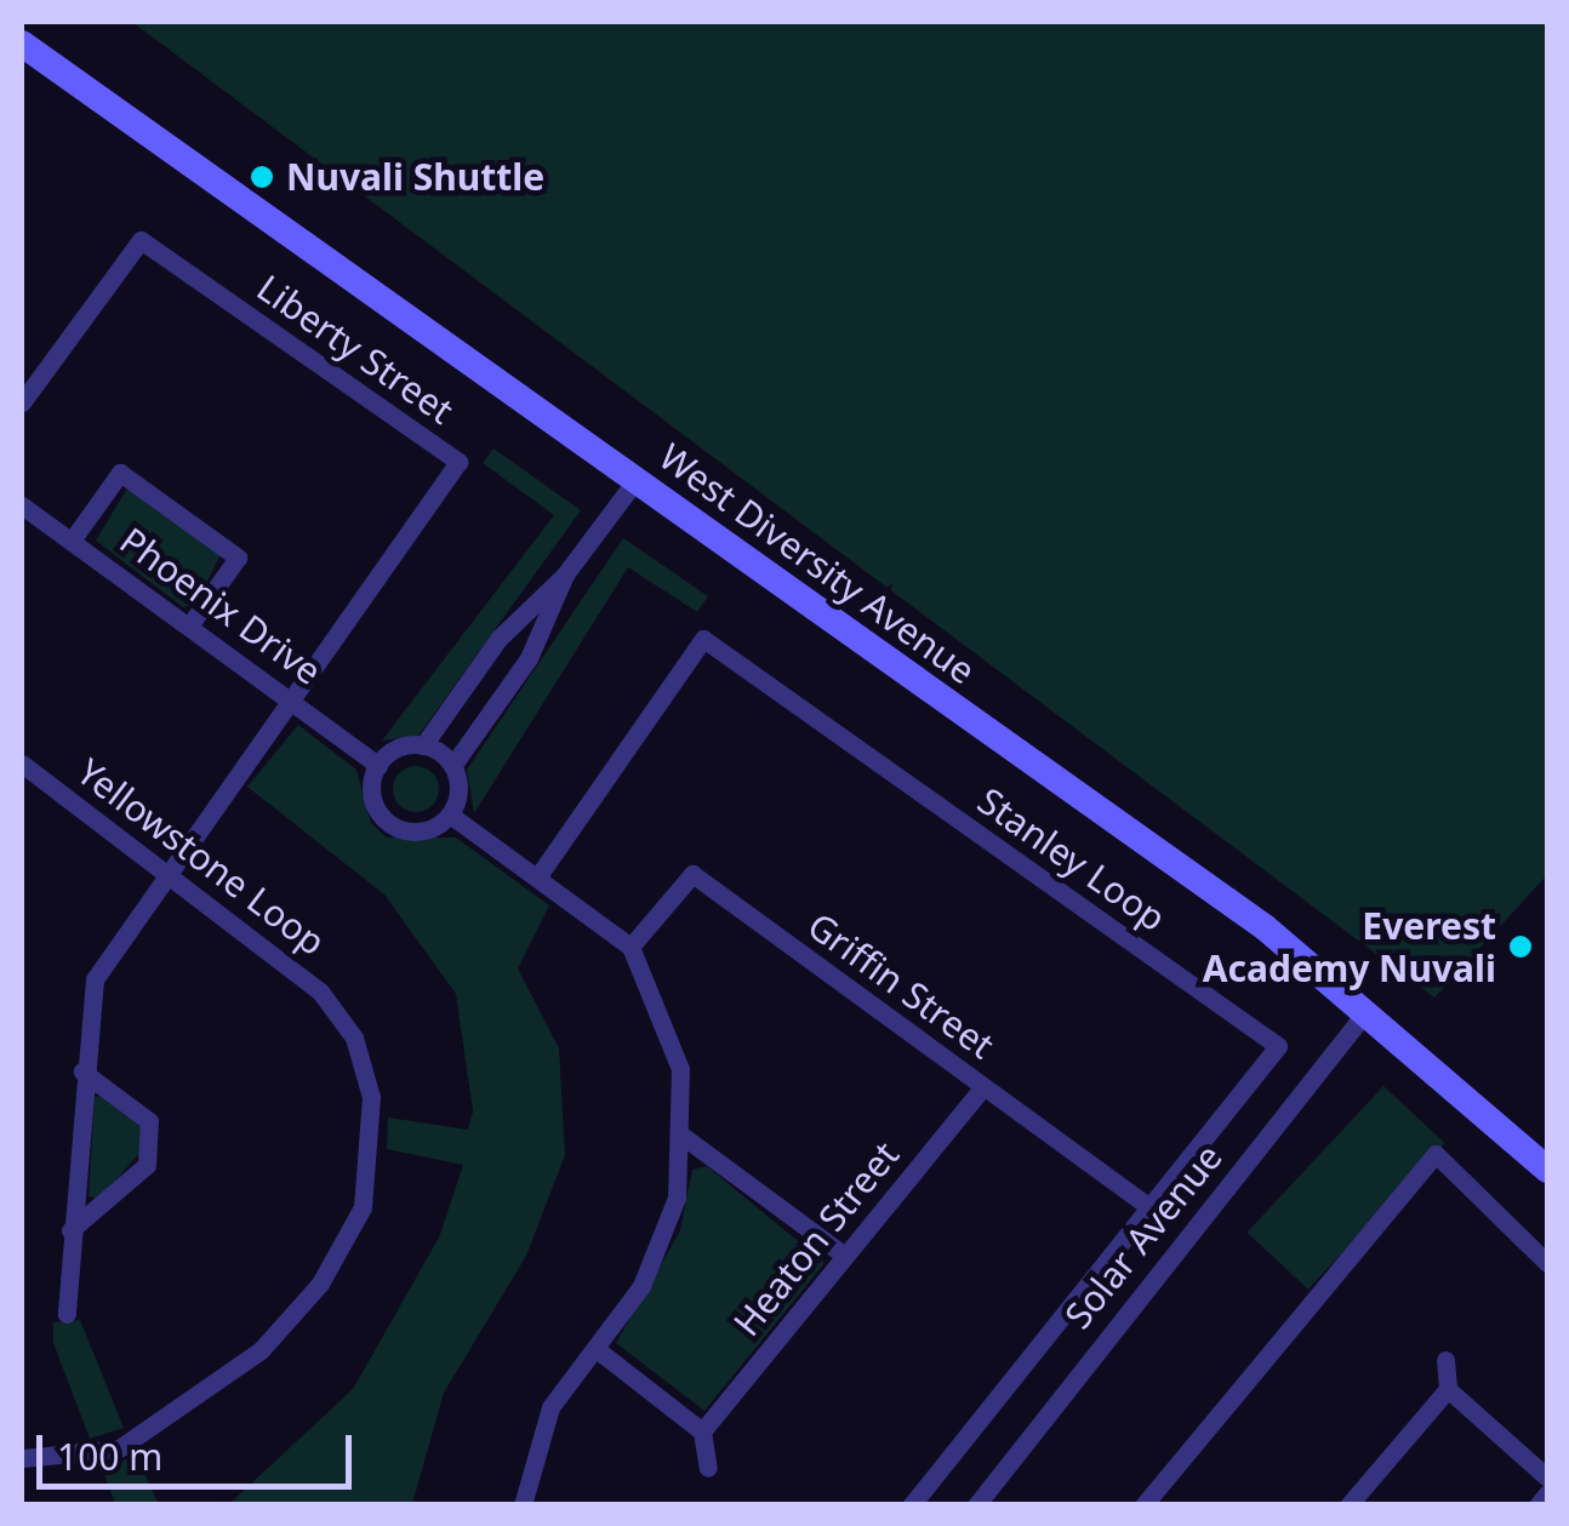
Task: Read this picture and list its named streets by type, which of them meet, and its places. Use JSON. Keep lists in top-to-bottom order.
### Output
{
  "streets": {
    "street": [
      "Liberty Street",
      "West Diversity Avenue",
      "Phoenix Drive",
      "Yellowstone Loop",
      "Stanley Loop",
      "Griffin Street",
      "Solar Avenue",
      "Heaton Street"
    ]
  },
  "crossings": [
    ["Liberty Street", "Phoenix Drive"],
    ["West Diversity Avenue", "Solar Avenue"],
    ["Stanley Loop", "Griffin Street"],
    ["Griffin Street", "Heaton Street"]
  ],
  "places": ["Nuvali Shuttle", "Everest Academy Nuvali"],
  "scale_bar": "100 m"
}
